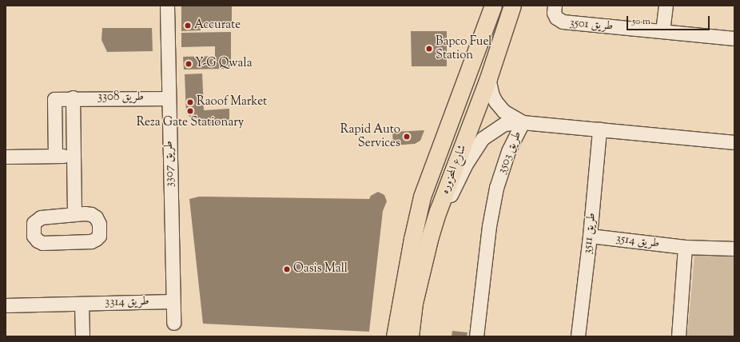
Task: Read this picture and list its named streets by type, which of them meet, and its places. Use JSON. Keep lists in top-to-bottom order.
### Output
{
  "streets": {
    "main road": ["شارع المحزوره"],
    "street": [
      "طريق 3501",
      "طريق 3308",
      "طريق 3503",
      "طريق 3307",
      "طريق 3511",
      "طريق 3514",
      "طريق 3314"
    ]
  },
  "crossings": [
    ["طريق 3308", "طريق 3307"],
    ["طريق 3503", "طريق 3511"],
    ["طريق 3307", "طريق 3314"],
    ["طريق 3511", "طريق 3514"]
  ],
  "places": [
    "Accurate",
    "Bapco Fuel Station",
    "Y-G Qwala",
    "Raoof Market",
    "Reza Gate Stationary",
    "Rapid Auto Services",
    "Oasis Mall"
  ],
  "scale_bar": "50 m"
}
